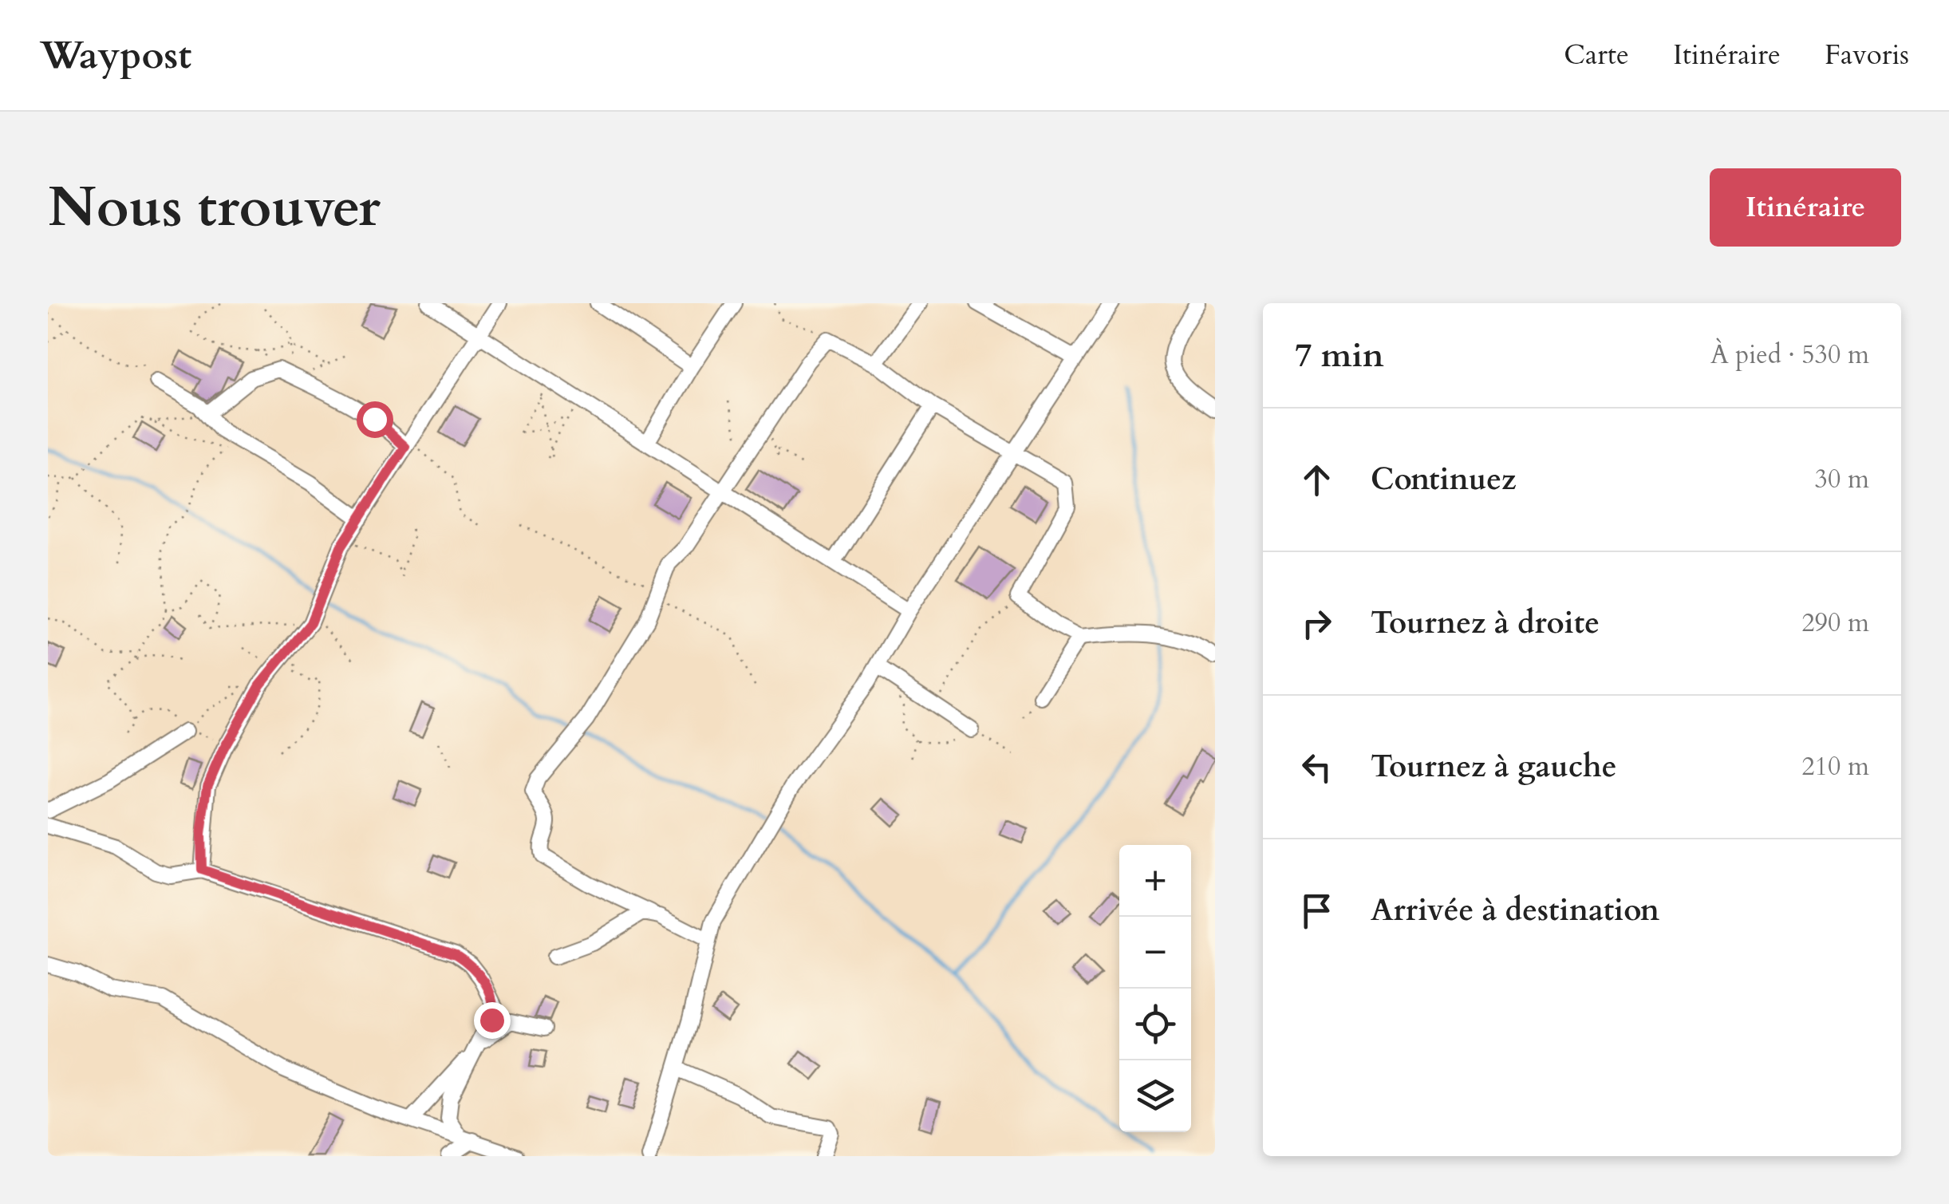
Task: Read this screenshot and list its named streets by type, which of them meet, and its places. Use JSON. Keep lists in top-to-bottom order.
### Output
{
  "page": {
    "header": "Waypost",
    "nav": ["Carte", "Itinéraire", "Favoris"],
    "buttons": "Itinéraire",
    "title": "Nous trouver",
    "heading": ["7 min", "À pied · 530 m"],
    "list": [
      ["Continuez", "30 m"],
      ["Tournez à droite", "290 m"],
      ["Tournez à gauche", "210 m"],
      "Arrivée à destination"
    ],
    "map_buttons": ["+", "−"]
  }
}
